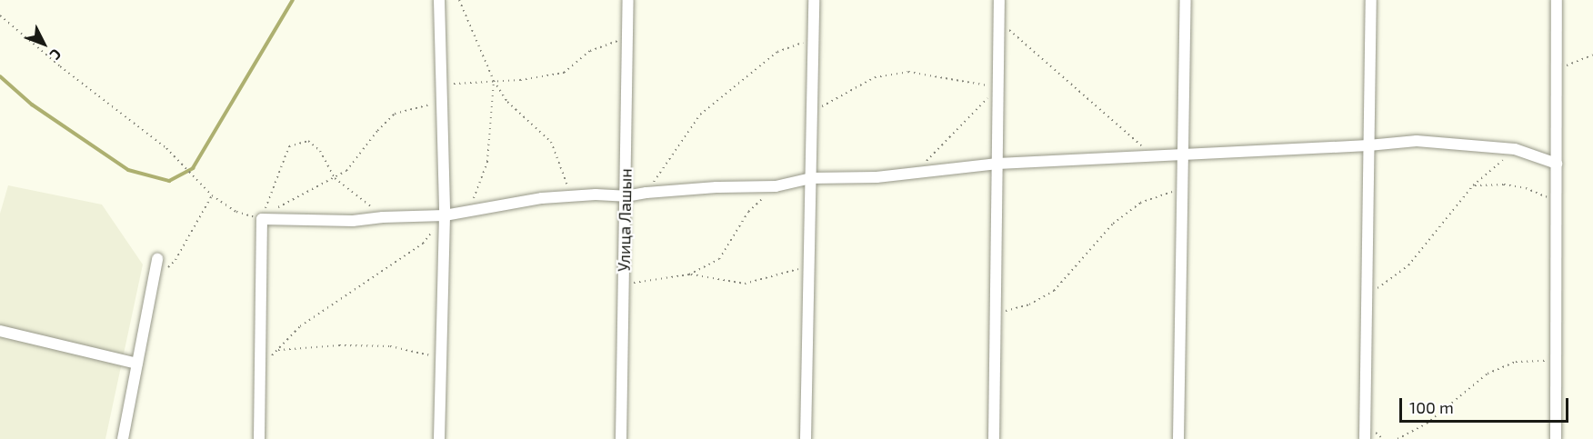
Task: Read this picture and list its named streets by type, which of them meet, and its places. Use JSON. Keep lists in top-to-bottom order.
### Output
{
  "streets": {
    "street": ["Улица Лашын"]
  },
  "scale_bar": "100 m",
  "north": "bottom right"
}
